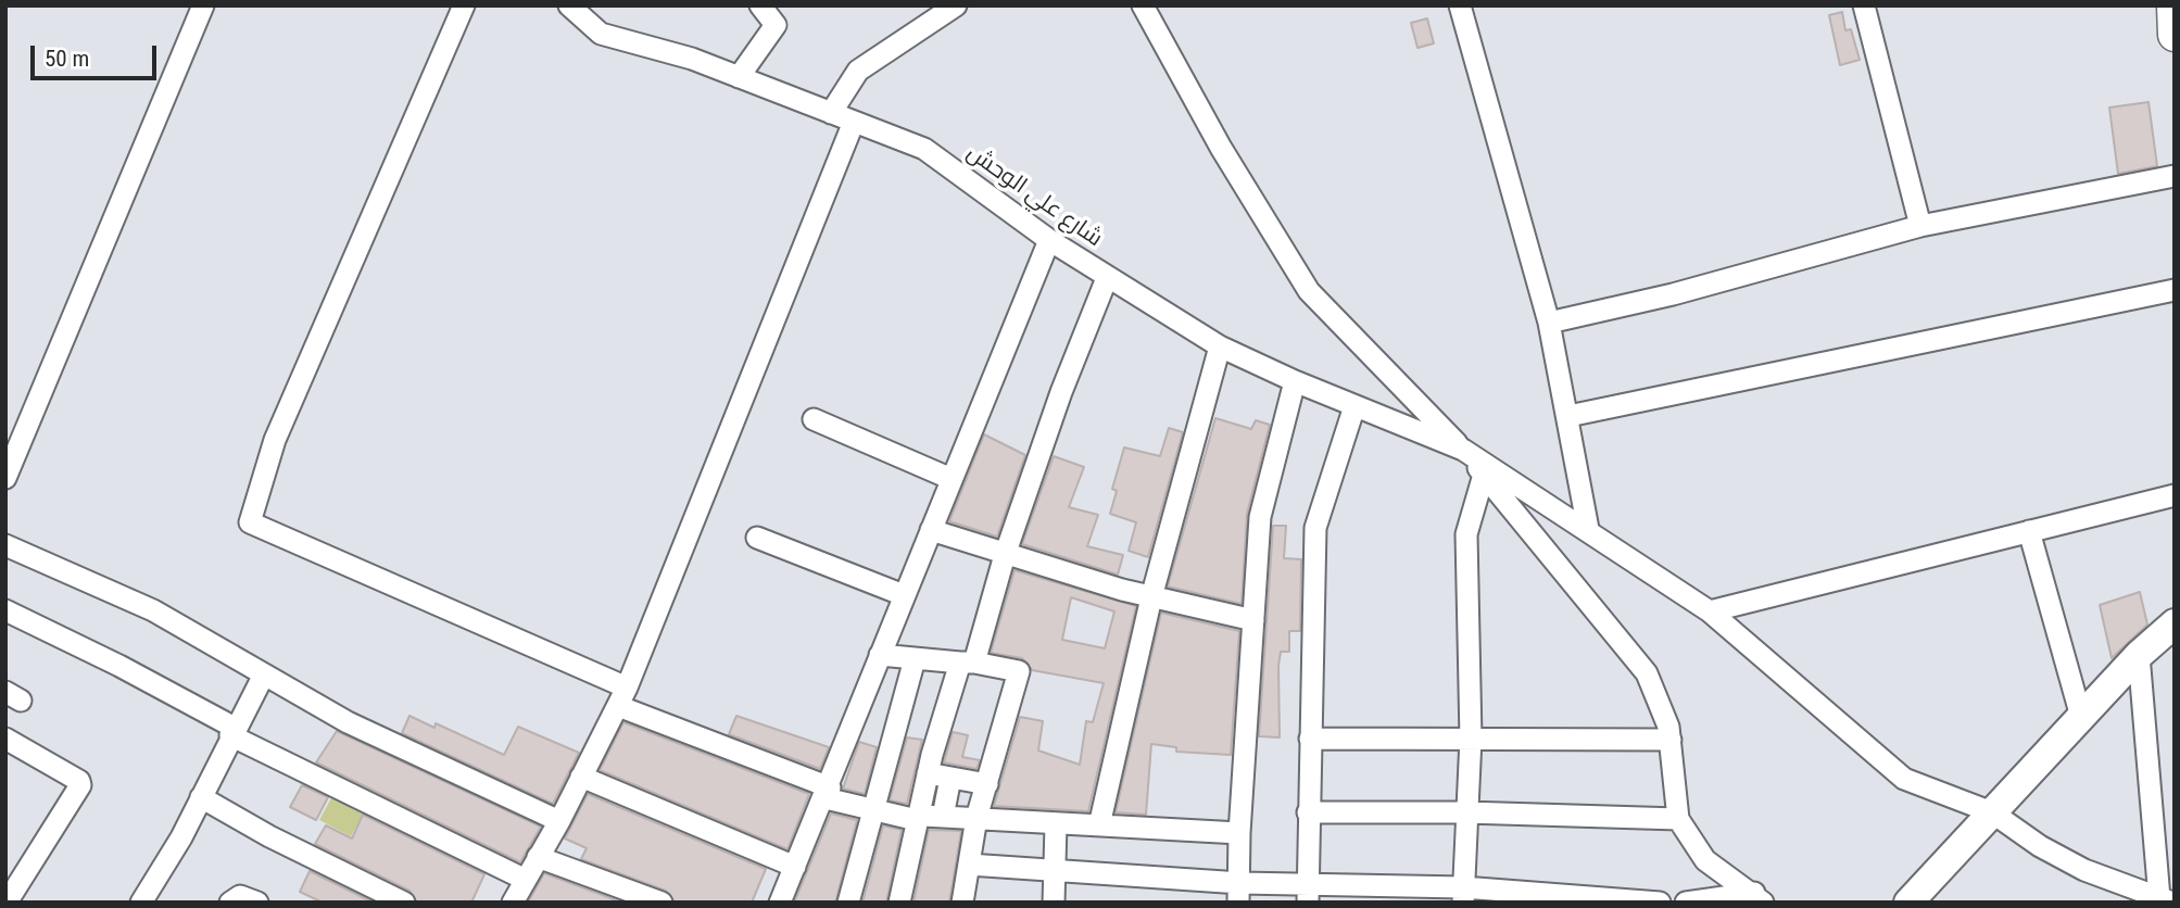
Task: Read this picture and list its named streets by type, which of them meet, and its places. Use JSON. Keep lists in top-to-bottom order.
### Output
{
  "streets": {
    "street": ["شارع علي الوحش"]
  },
  "scale_bar": "50 m"
}
